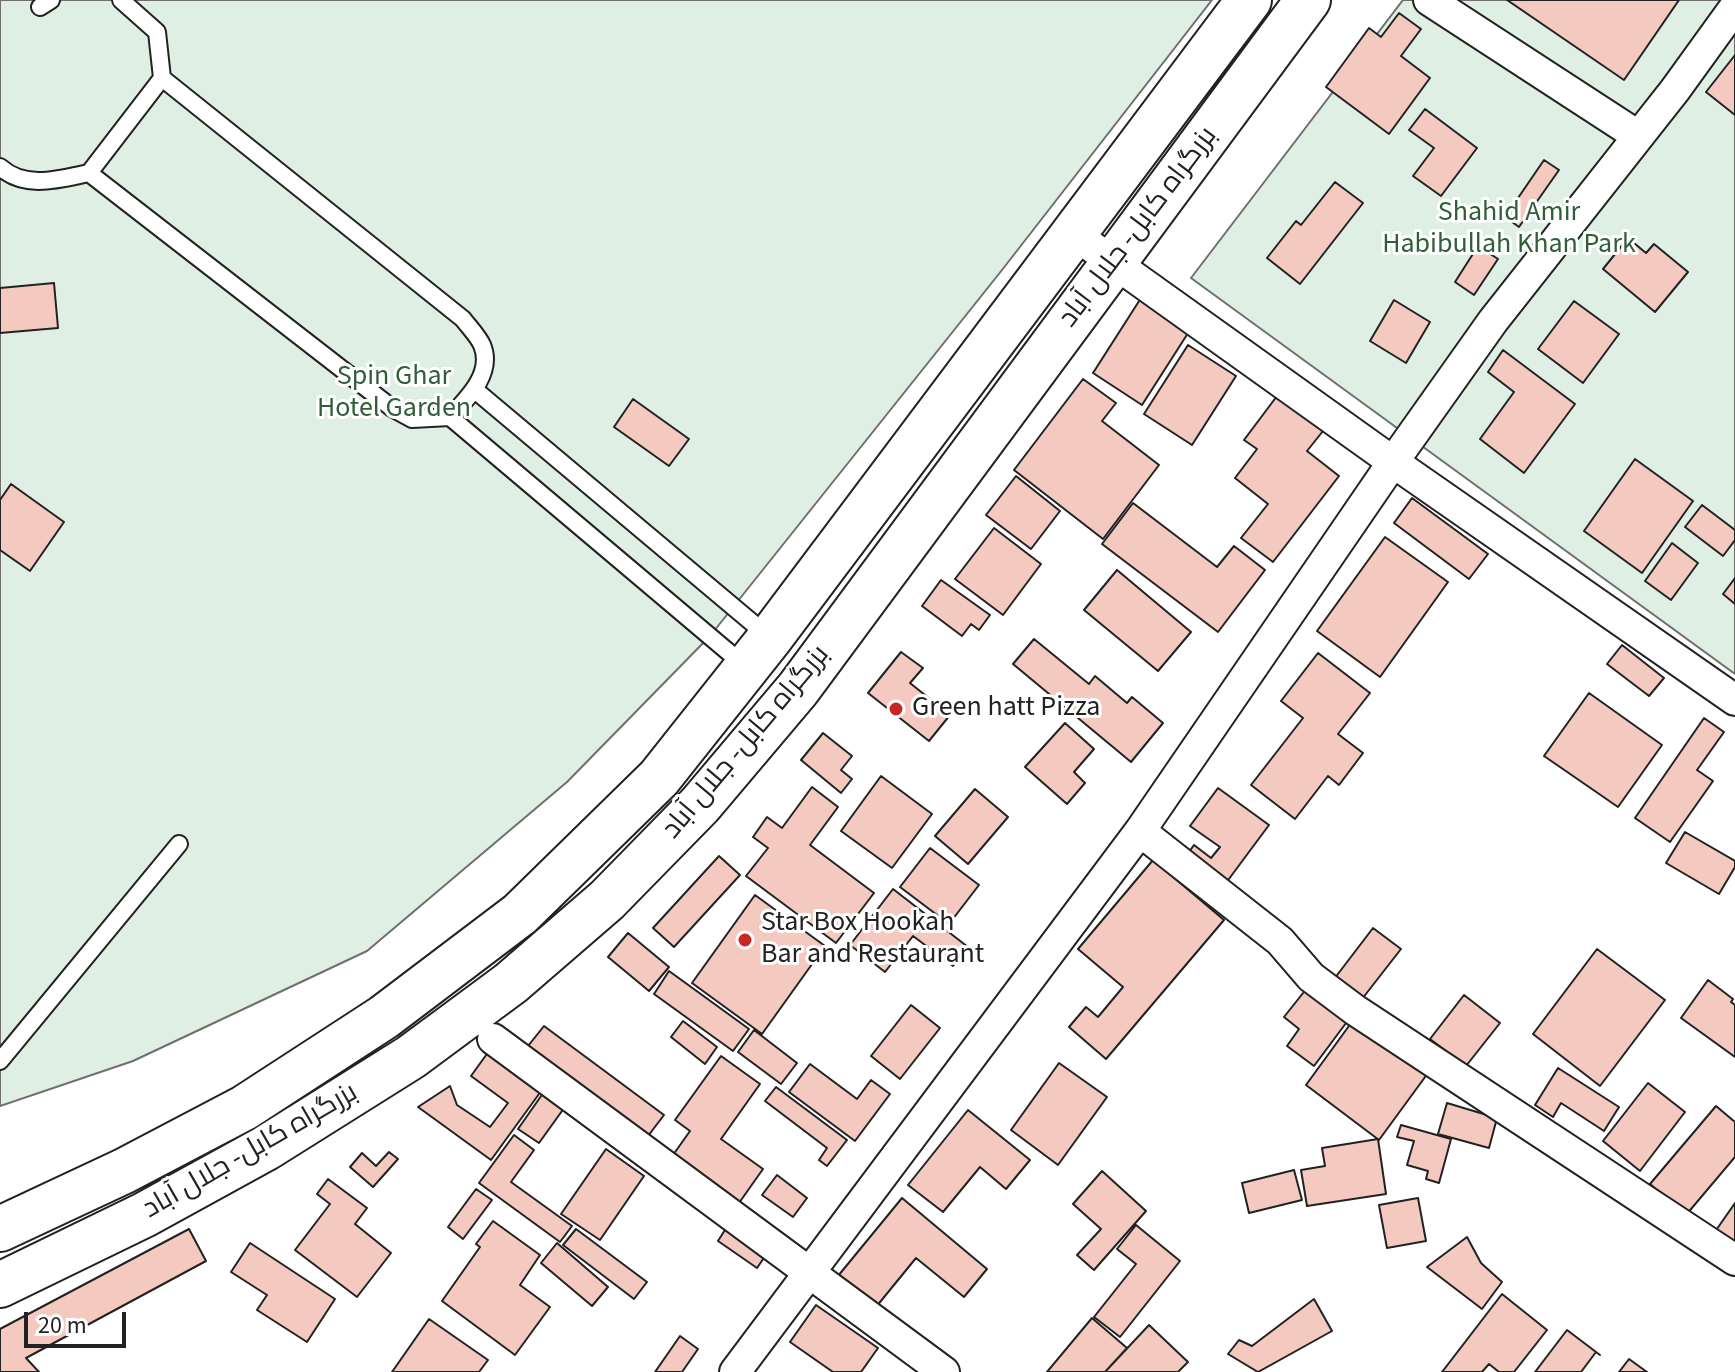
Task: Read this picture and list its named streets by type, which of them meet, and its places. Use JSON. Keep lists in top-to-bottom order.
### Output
{
  "streets": {
    "highway": ["بزرگراه کابل- جلال آباد"]
  },
  "parks": ["Shahid Amir Habibullah Khan Park", "Spin Ghar Hotel Garden"],
  "places": ["Green hatt Pizza", "Star Box Hookah Bar and Restaurant"],
  "scale_bar": "20 m"
}
